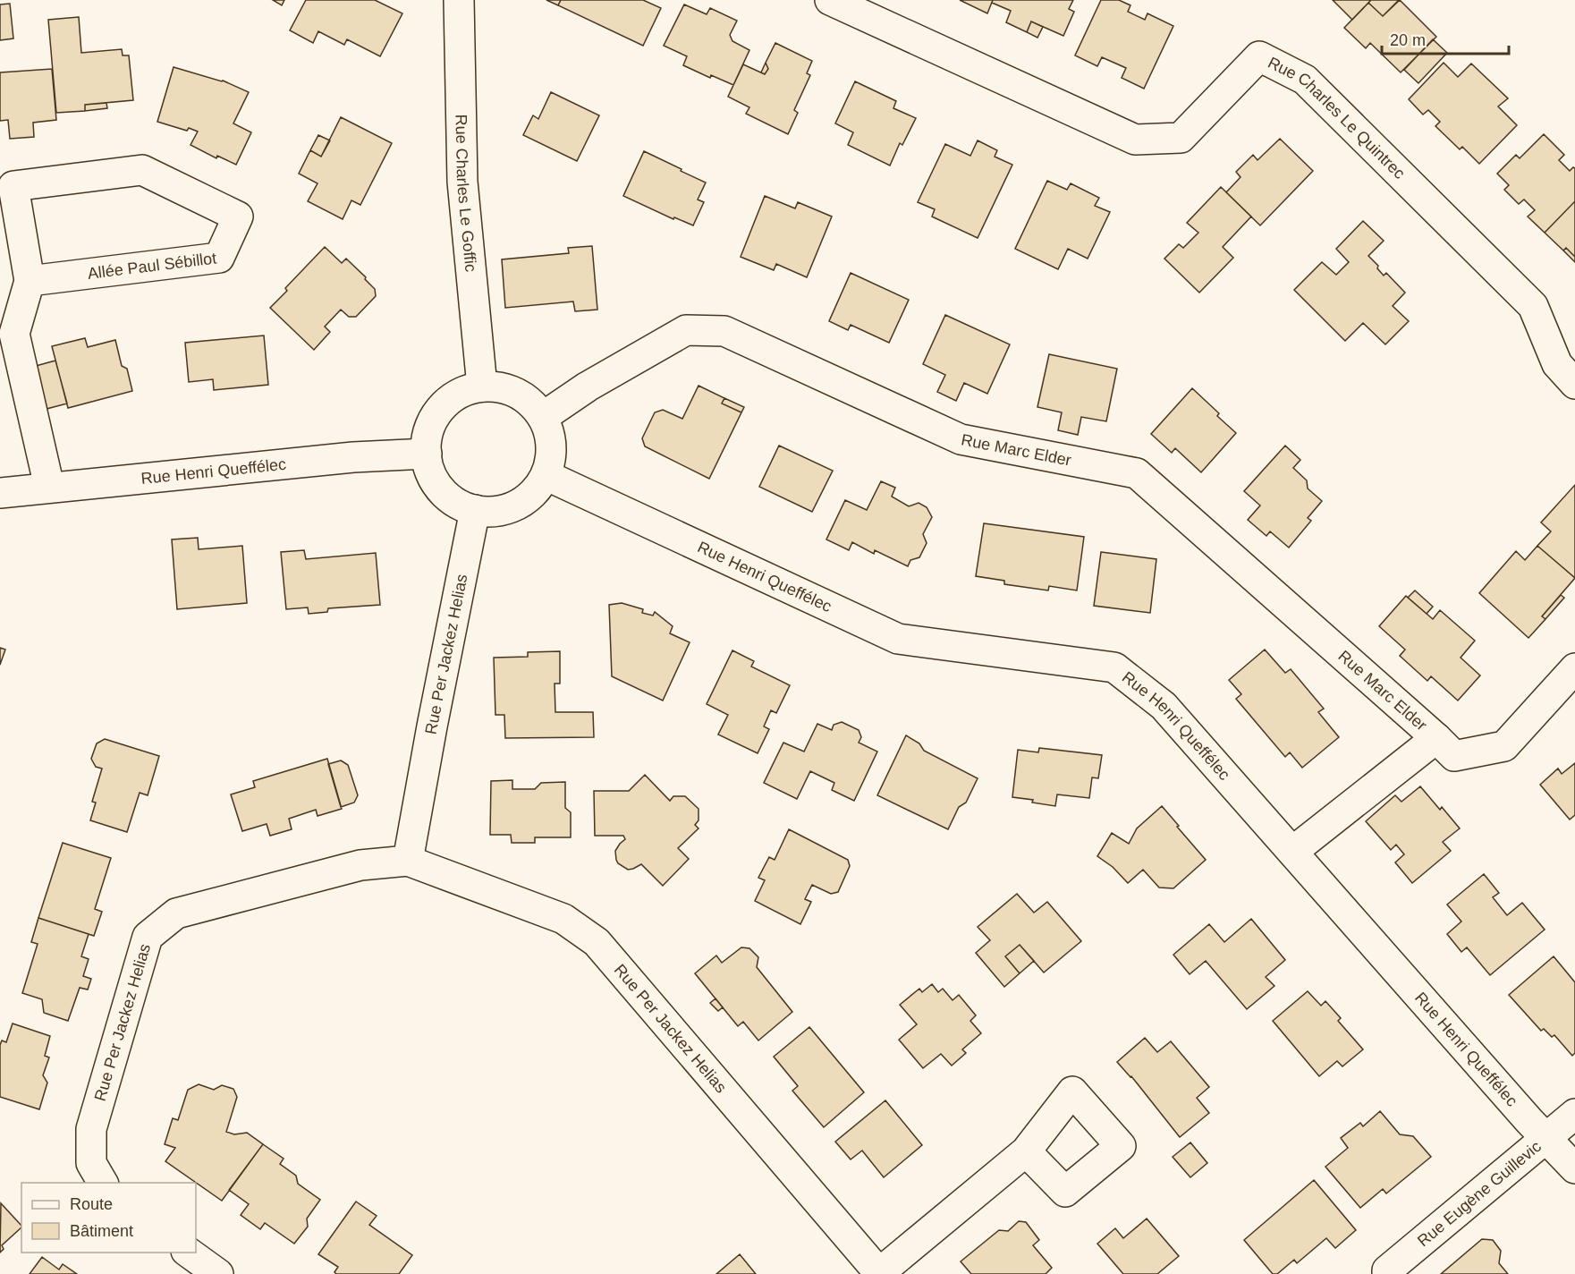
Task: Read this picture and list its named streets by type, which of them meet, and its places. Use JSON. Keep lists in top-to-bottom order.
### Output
{
  "streets": {
    "street": [
      "Rue Charles Le Quintrec",
      "Rue Charles Le Goffic",
      "Allée Paul Sébillot",
      "Rue Marc Elder",
      "Rue Henri Queffélec",
      "Rue Per Jackez Helias",
      "Rue Eugène Guillevic"
    ]
  },
  "crossings": [
    ["Rue Charles Le Goffic", "Rue Marc Elder"],
    ["Rue Charles Le Goffic", "Rue Henri Queffélec"],
    ["Rue Charles Le Goffic", "Rue Per Jackez Helias"],
    ["Allée Paul Sébillot", "Rue Henri Queffélec"],
    ["Rue Marc Elder", "Rue Henri Queffélec"],
    ["Rue Marc Elder", "Rue Per Jackez Helias"],
    ["Rue Henri Queffélec", "Rue Per Jackez Helias"],
    ["Rue Henri Queffélec", "Rue Eugène Guillevic"]
  ],
  "legend": ["Route", "Bâtiment"],
  "scale_bar": "20 m"
}
